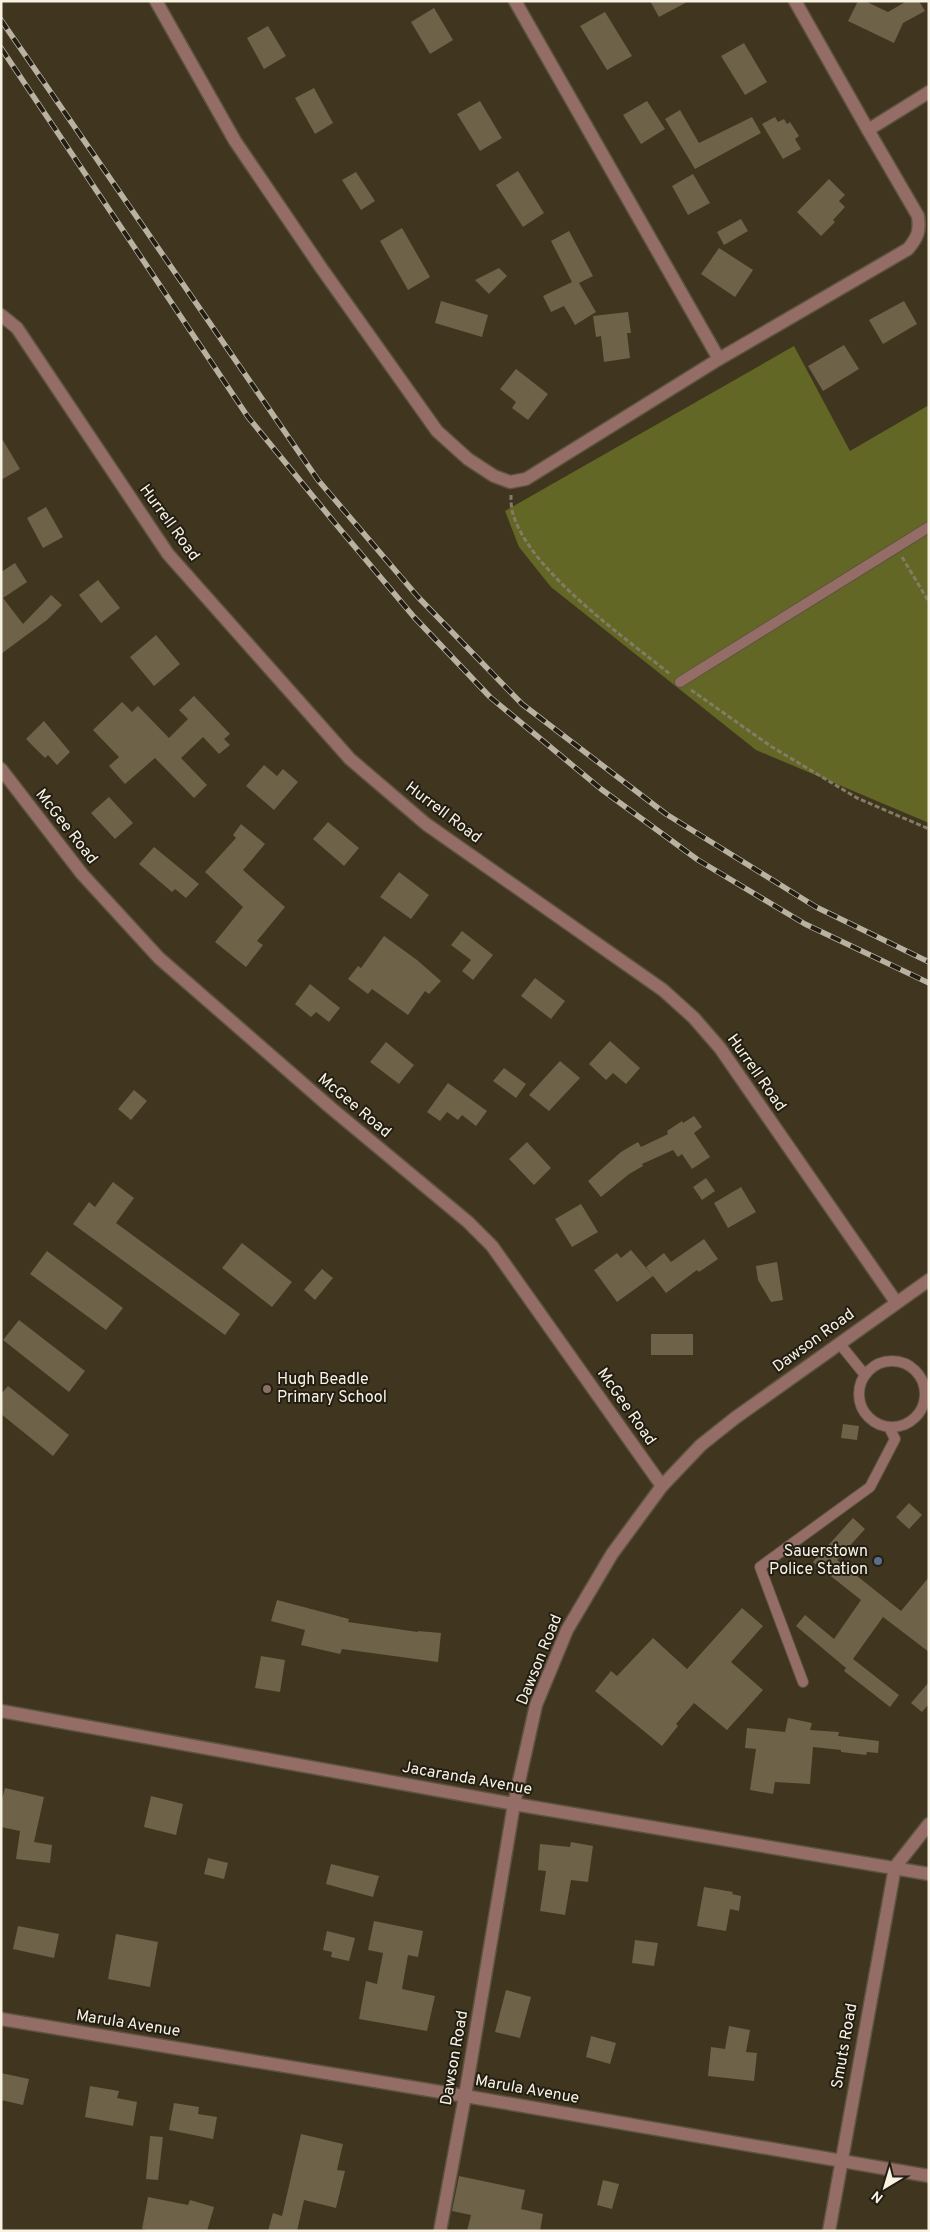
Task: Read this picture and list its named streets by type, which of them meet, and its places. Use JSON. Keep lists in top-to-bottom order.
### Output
{
  "streets": {
    "street": [
      "Hurrell Road",
      "McGee Road",
      "Dawson Road",
      "Jacaranda Avenue",
      "Marula Avenue",
      "Smuts Road"
    ]
  },
  "crossings": [
    ["Hurrell Road", "Dawson Road"],
    ["McGee Road", "Dawson Road"],
    ["Dawson Road", "Jacaranda Avenue"],
    ["Dawson Road", "Marula Avenue"],
    ["Jacaranda Avenue", "Smuts Road"],
    ["Marula Avenue", "Smuts Road"]
  ],
  "places": ["Hugh Beadle Primary School", "Sauerstown Police Station"],
  "north": "bottom left"
}
